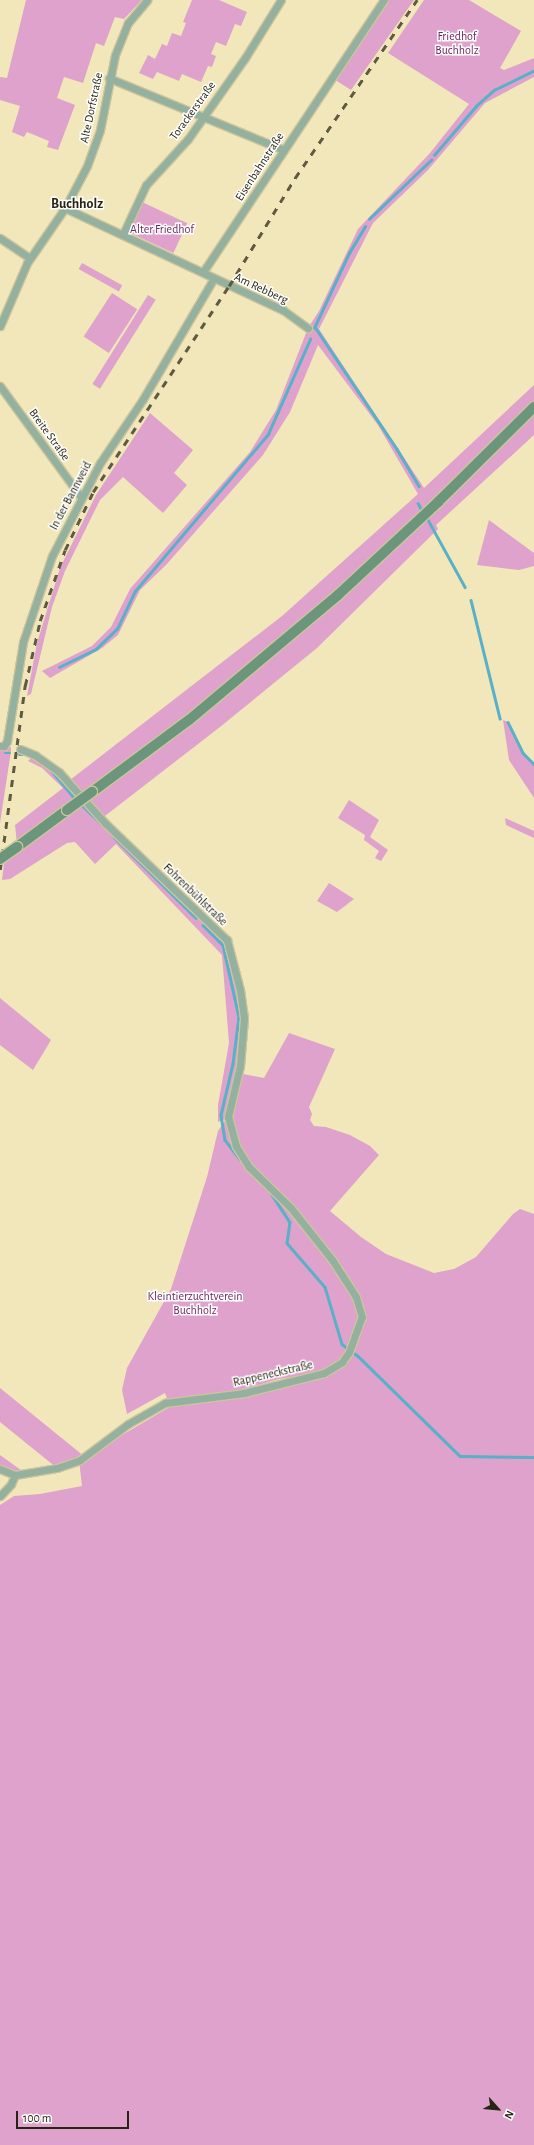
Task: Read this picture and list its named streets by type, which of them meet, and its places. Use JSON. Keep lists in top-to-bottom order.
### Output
{
  "streets": {
    "street": [
      "Alte Dorfstraße",
      "Torackerstraße",
      "Eisenbahnstraße",
      "Am Rebberg",
      "Breite Straße",
      "In der Bannweid",
      "Fohrenbühlstraße",
      "Rappeneckstraße"
    ]
  },
  "crossings": [
    ["Eisenbahnstraße", "Am Rebberg"],
    ["Am Rebberg", "In der Bannweid"],
    ["Breite Straße", "In der Bannweid"],
    ["Fohrenbühlstraße", "Rappeneckstraße"]
  ],
  "districts": ["Buchholz"],
  "parks": ["Friedhof Buchholz", "Alter Friedhof", "Kleintierzuchtverein Buchholz"],
  "scale_bar": "100 m",
  "north": "bottom right"
}
